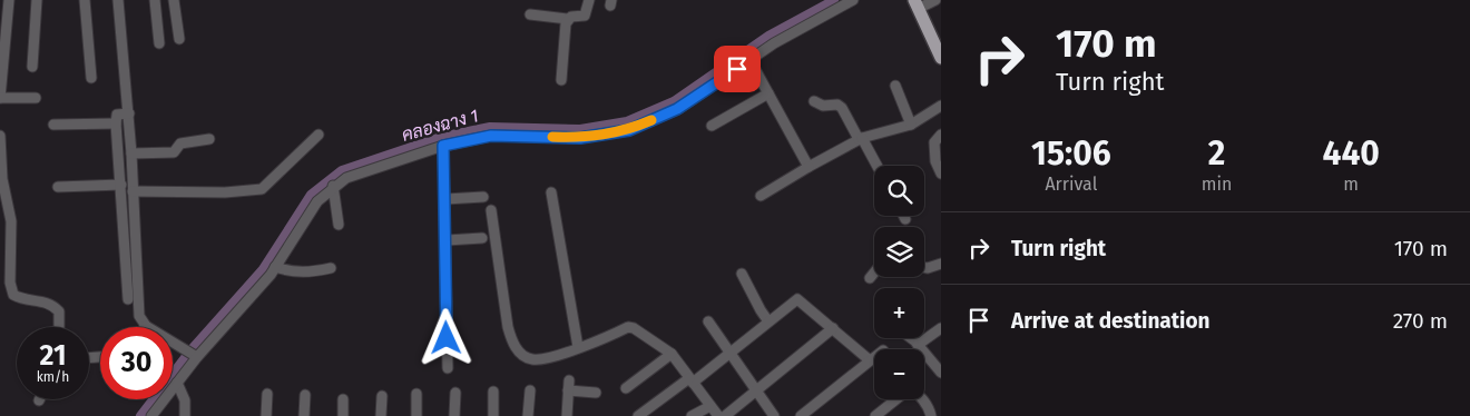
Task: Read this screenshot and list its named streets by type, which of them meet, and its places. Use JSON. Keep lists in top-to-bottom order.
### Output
{
  "water": ["คลองฉาง 1"],
  "page": {
    "turn": ["170 m", "Turn right"],
    "eta": [
      "15:06",
      "Arrival",
      "2",
      "min",
      "440",
      "m"
    ],
    "map_buttons": ["+", "−"],
    "list": [
      {
        "name": "Turn right",
        "value": "170 m"
      },
      {
        "name": "Arrive at destination",
        "value": "270 m"
      }
    ],
    "speed": "21 km/h",
    "limit": "30"
  }
}
